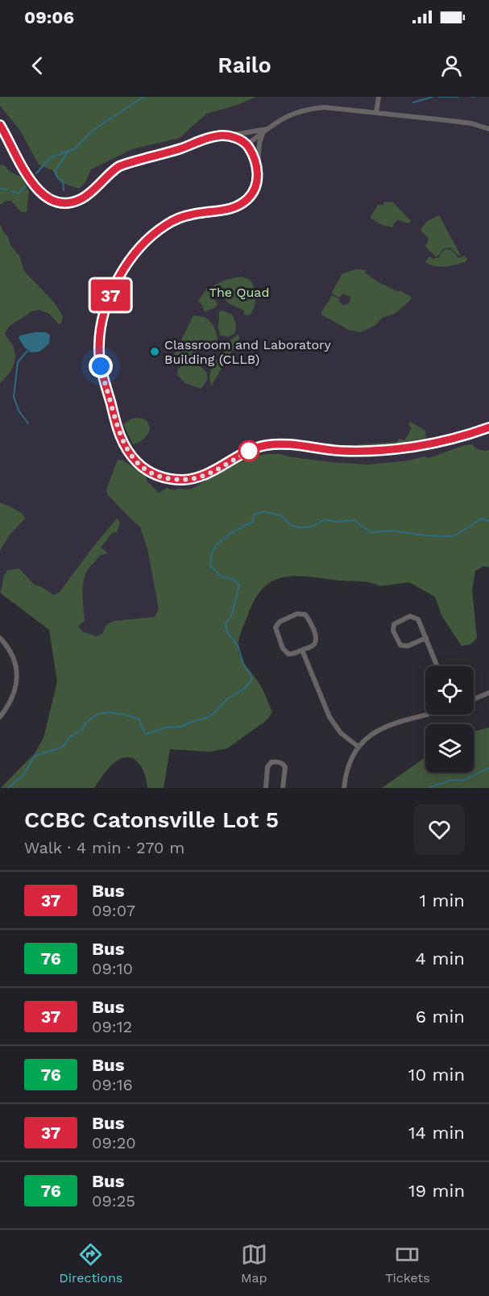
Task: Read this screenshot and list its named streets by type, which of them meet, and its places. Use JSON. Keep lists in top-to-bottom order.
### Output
{
  "parks": ["The Quad"],
  "places": ["Classroom and Laboratory Building (CLLB)"],
  "lines": ["bus line 37"],
  "page": {
    "status": "09:06",
    "header": "Railo",
    "on_map": "37",
    "heading": ["CCBC Catonsville Lot 5", "Walk · 4 min · 270 m"],
    "list": [
      {
        "mark": "37",
        "name": "Bus",
        "note": "09:07",
        "value": "1 min"
      },
      {
        "mark": "76",
        "name": "Bus",
        "note": "09:10",
        "value": "4 min"
      },
      {
        "mark": "37",
        "name": "Bus",
        "note": "09:12",
        "value": "6 min"
      },
      {
        "mark": "76",
        "name": "Bus",
        "note": "09:16",
        "value": "10 min"
      },
      {
        "mark": "37",
        "name": "Bus",
        "note": "09:20",
        "value": "14 min"
      },
      {
        "mark": "76",
        "name": "Bus",
        "note": "09:25",
        "value": "19 min"
      }
    ],
    "tabs": ["Directions", "Map", "Tickets"]
  }
}
